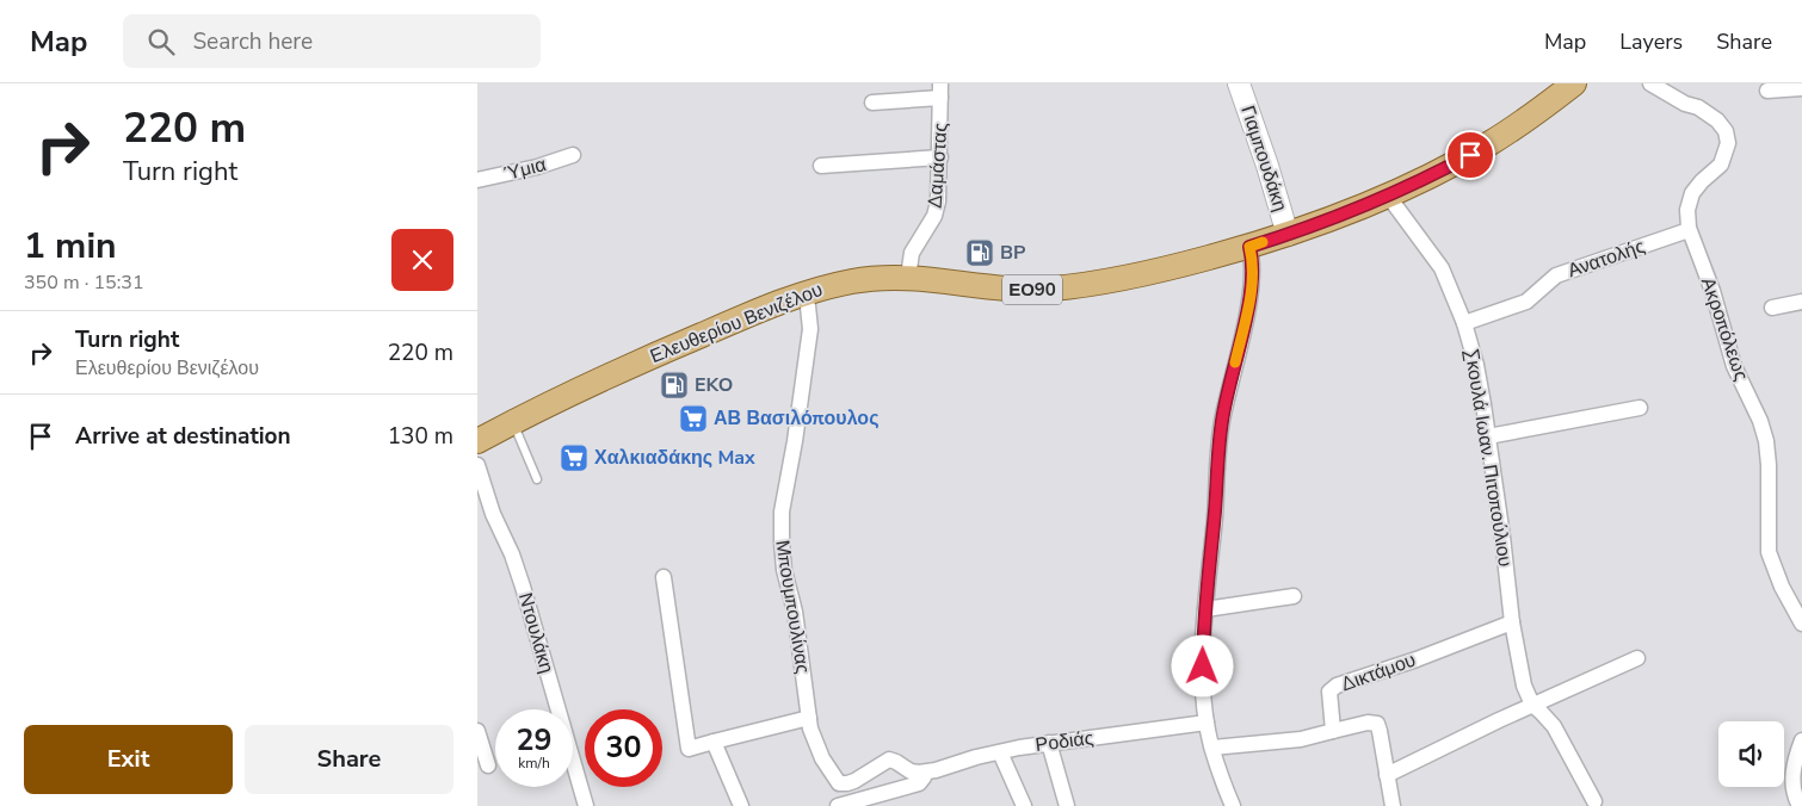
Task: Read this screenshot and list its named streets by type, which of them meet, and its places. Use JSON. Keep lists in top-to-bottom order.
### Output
{
  "streets": {
    "main road": ["ΕΟ90", "Ελευθερίου Βενιζέλου"],
    "street": [
      "Γιαμπουδάκη",
      "Δαμάστας",
      "Ύμια",
      "Ανατολής",
      "Ακροπόλεως",
      "Σκουλά Ιωαν. Πιτοπούλιου",
      "Μπουμπουλίνας",
      "Ντουλάκη",
      "Δικτάμου",
      "Ροδιάς"
    ]
  },
  "crossings": [
    ["Γιαμπουδάκη", "Ελευθερίου Βενιζέλου"],
    ["Δαμάστας", "Ελευθερίου Βενιζέλου"],
    ["Ανατολής", "Ακροπόλεως"],
    ["Ανατολής", "Σκουλά Ιωαν. Πιτοπούλιου"],
    ["Ελευθερίου Βενιζέλου", "Σκουλά Ιωαν. Πιτοπούλιου"],
    ["Ελευθερίου Βενιζέλου", "Μπουμπουλίνας"],
    ["Σκουλά Ιωαν. Πιτοπούλιου", "Δικτάμου"],
    ["Μπουμπουλίνας", "Ροδιάς"]
  ],
  "places": {
    "fuel station": ["BP", "EKO"],
    "supermarket": ["ΑΒ Βασιλόπουλος", "Χαλκιαδάκης Max"]
  },
  "page": {
    "header": "Map",
    "search": "Search here",
    "nav": ["Map", "Layers", "Share"],
    "turn": ["220 m", "Turn right"],
    "heading": ["1 min", "350 m · 15:31"],
    "list": [
      {
        "name": "Turn right",
        "note": "Ελευθερίου Βενιζέλου",
        "value": "220 m"
      },
      {
        "name": "Arrive at destination",
        "value": "130 m"
      }
    ],
    "speed": "29 km/h",
    "limit": "30",
    "buttons": ["Exit", "Share"]
  }
}
